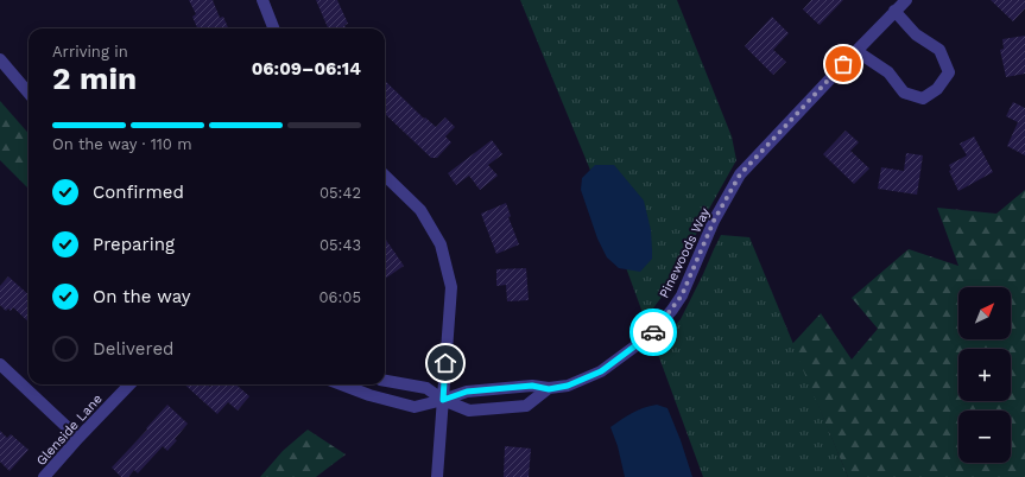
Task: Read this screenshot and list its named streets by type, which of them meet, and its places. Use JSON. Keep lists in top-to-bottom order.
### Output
{
  "streets": {
    "street": ["Pinewoods Way", "Glenside Lane"]
  },
  "north": "top right",
  "page": {
    "heading": ["2 min", "Arriving in", "06:09–06:14"],
    "bar": "On the way · 110 m",
    "list": [
      ["Confirmed", "05:42"],
      ["Preparing", "05:43"],
      ["On the way", "06:05"],
      "Delivered"
    ],
    "map_buttons": ["+", "−"]
  }
}
